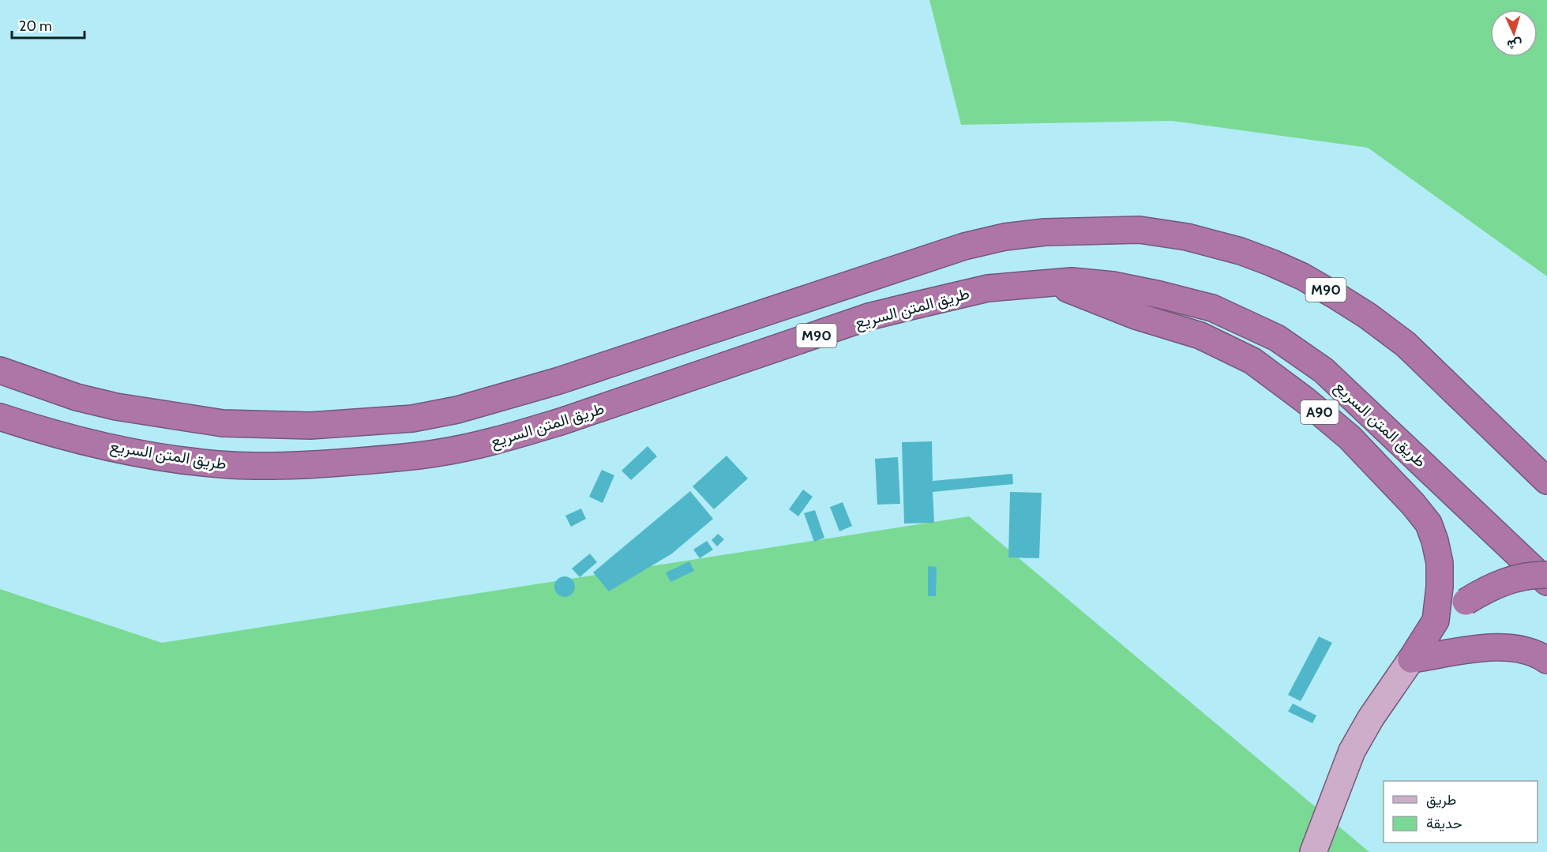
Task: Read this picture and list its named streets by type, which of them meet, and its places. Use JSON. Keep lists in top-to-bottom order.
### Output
{
  "streets": {
    "highway": ["M90", "طريق المتن السريع", "A90"]
  },
  "crossings": [
    ["طريق المتن السريع", "A90"]
  ],
  "legend": ["طريق", "حديقة"],
  "scale_bar": "20 m",
  "north": "bottom"
}
